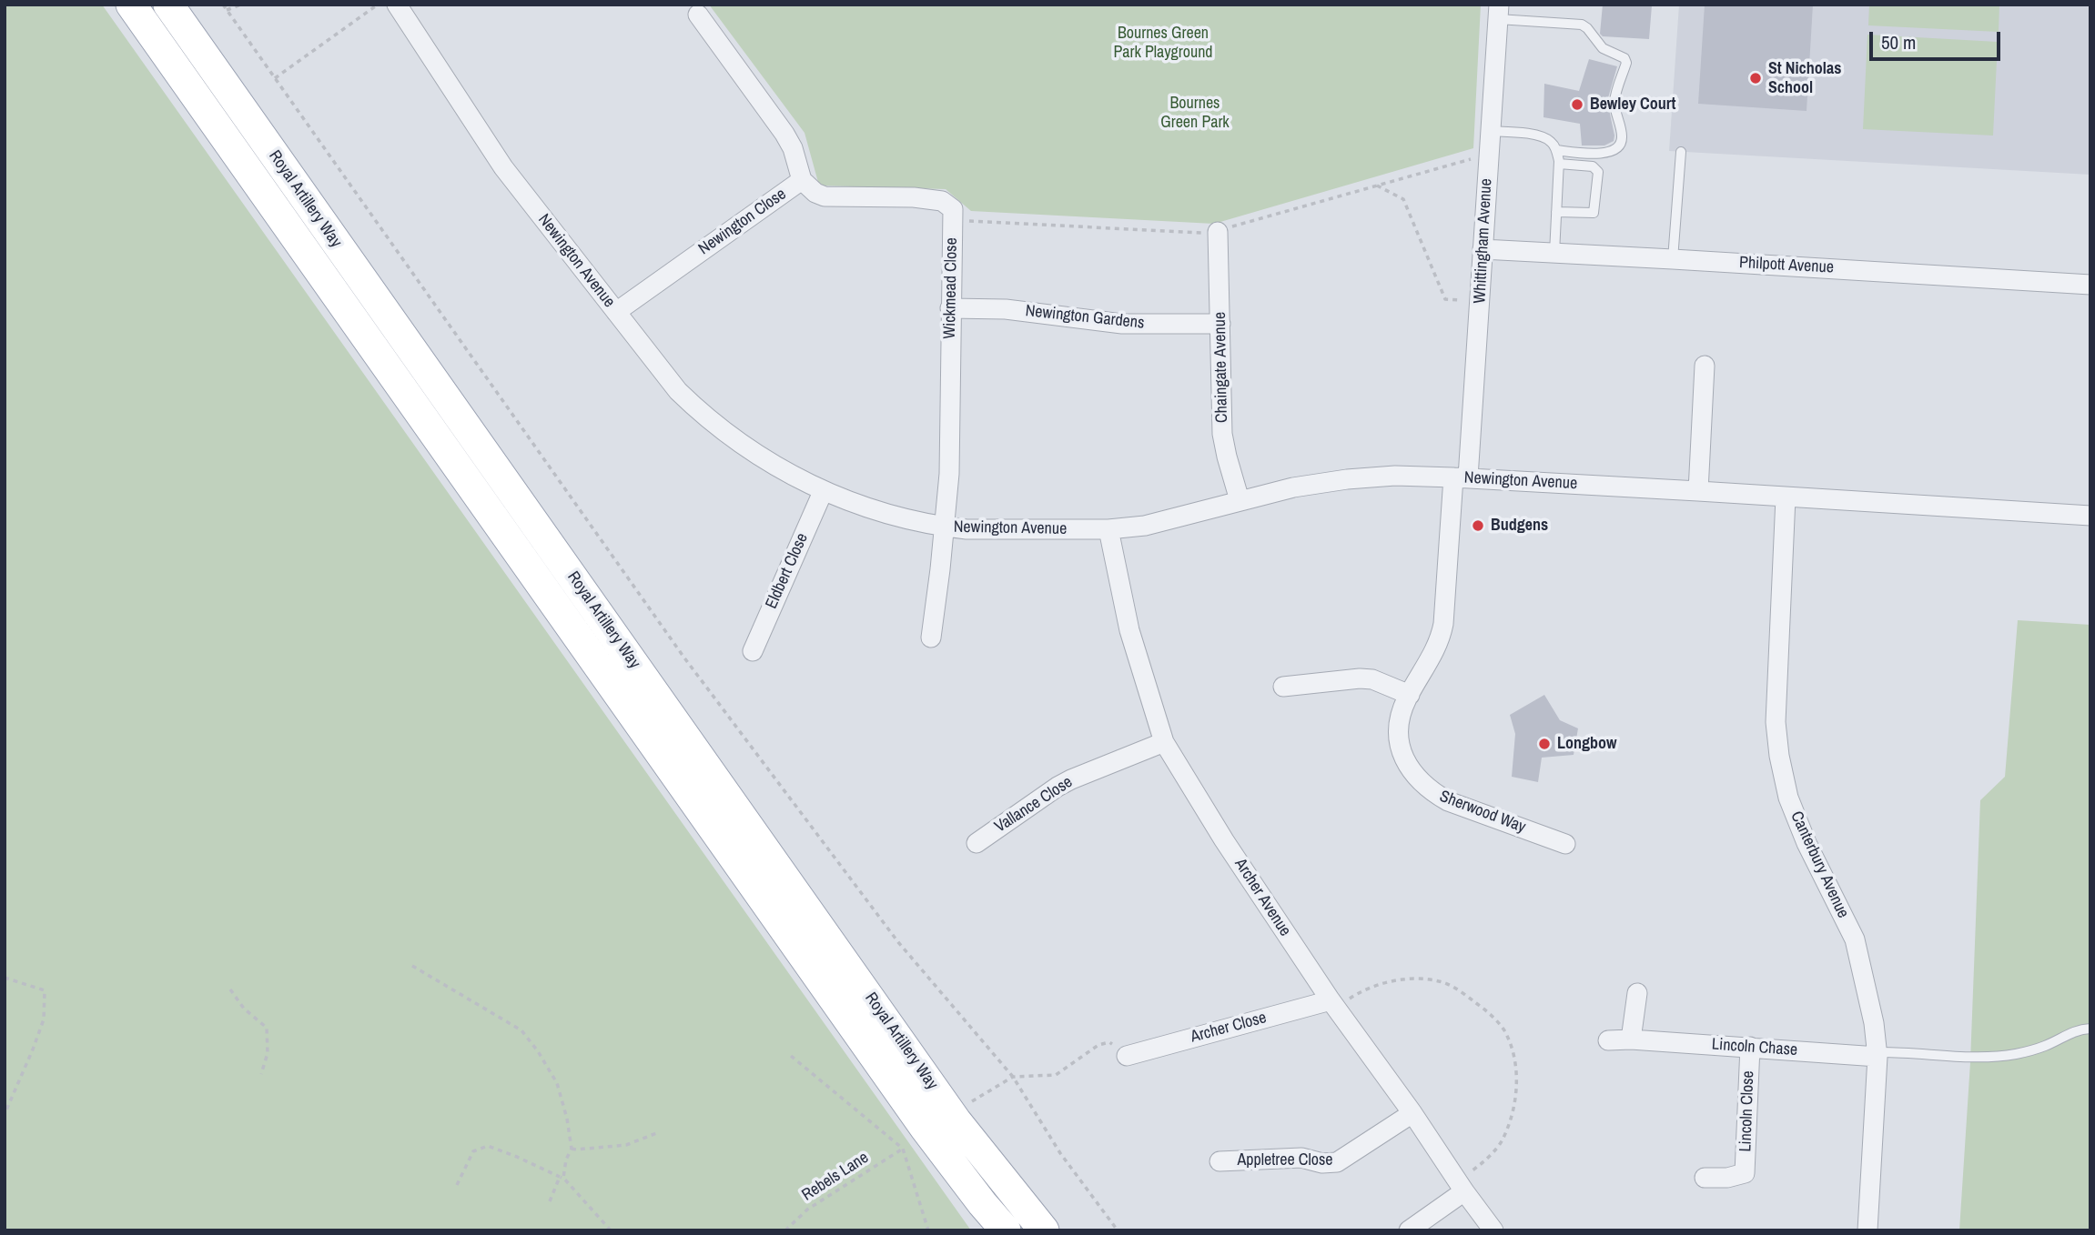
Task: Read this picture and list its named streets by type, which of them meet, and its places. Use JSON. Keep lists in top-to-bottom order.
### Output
{
  "streets": {
    "main road": ["Royal Artillery Way"],
    "street": [
      "Newington Close",
      "Whittingham Avenue",
      "Newington Avenue",
      "Philpott Avenue",
      "Wickmead Close",
      "Newington Gardens",
      "Chaingate Avenue",
      "Eldbert Close",
      "Vallance Close",
      "Sherwood Way",
      "Canterbury Avenue",
      "Archer Avenue",
      "Archer Close",
      "Lincoln Chase",
      "Lincoln Close",
      "Appletree Close"
    ],
    "path": ["Rebels Lane"]
  },
  "crossings": [
    ["Newington Close", "Newington Avenue"],
    ["Newington Close", "Wickmead Close"],
    ["Whittingham Avenue", "Newington Avenue"],
    ["Whittingham Avenue", "Philpott Avenue"],
    ["Whittingham Avenue", "Sherwood Way"],
    ["Newington Avenue", "Wickmead Close"],
    ["Newington Avenue", "Chaingate Avenue"],
    ["Newington Avenue", "Eldbert Close"],
    ["Newington Avenue", "Sherwood Way"],
    ["Newington Avenue", "Canterbury Avenue"],
    ["Newington Avenue", "Archer Avenue"],
    ["Wickmead Close", "Newington Gardens"],
    ["Newington Gardens", "Chaingate Avenue"],
    ["Vallance Close", "Archer Avenue"],
    ["Canterbury Avenue", "Lincoln Chase"],
    ["Archer Avenue", "Archer Close"],
    ["Archer Avenue", "Appletree Close"],
    ["Lincoln Chase", "Lincoln Close"]
  ],
  "parks": ["Bournes Green Park Playground", "Bournes Green Park"],
  "places": [
    "St Nicholas School",
    "Bewley Court",
    "Budgens",
    "Longbow"
  ],
  "scale_bar": "50 m"
}
